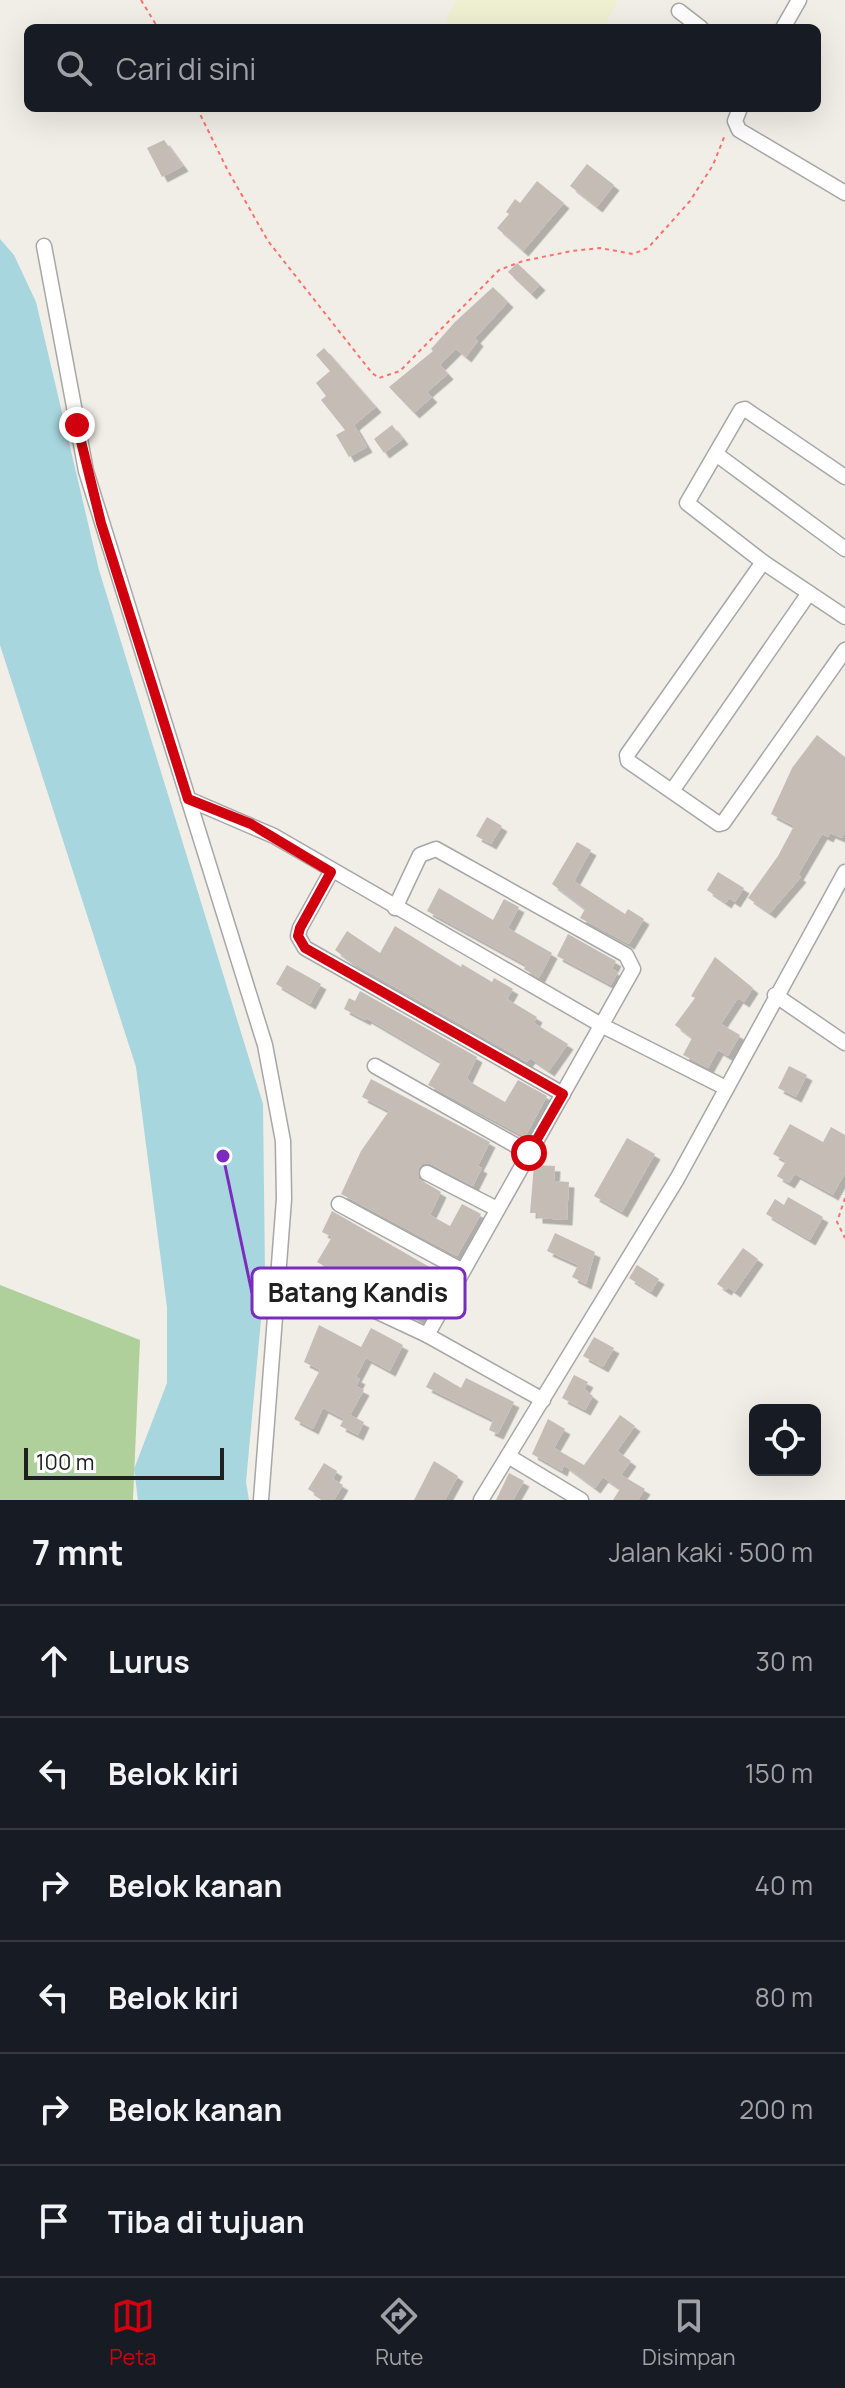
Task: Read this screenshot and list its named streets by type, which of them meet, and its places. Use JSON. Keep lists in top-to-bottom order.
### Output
{
  "places": ["Batang Kandis"],
  "scale_bar": "100 m",
  "page": {
    "search": "Cari di sini",
    "scale": "100 m",
    "heading": ["7 mnt", "Jalan kaki · 500 m"],
    "list": [
      ["Lurus", "30 m"],
      ["Belok kiri", "150 m"],
      ["Belok kanan", "40 m"],
      ["Belok kiri", "80 m"],
      ["Belok kanan", "200 m"],
      "Tiba di tujuan"
    ],
    "nav": ["Peta", "Rute", "Disimpan"]
  }
}
